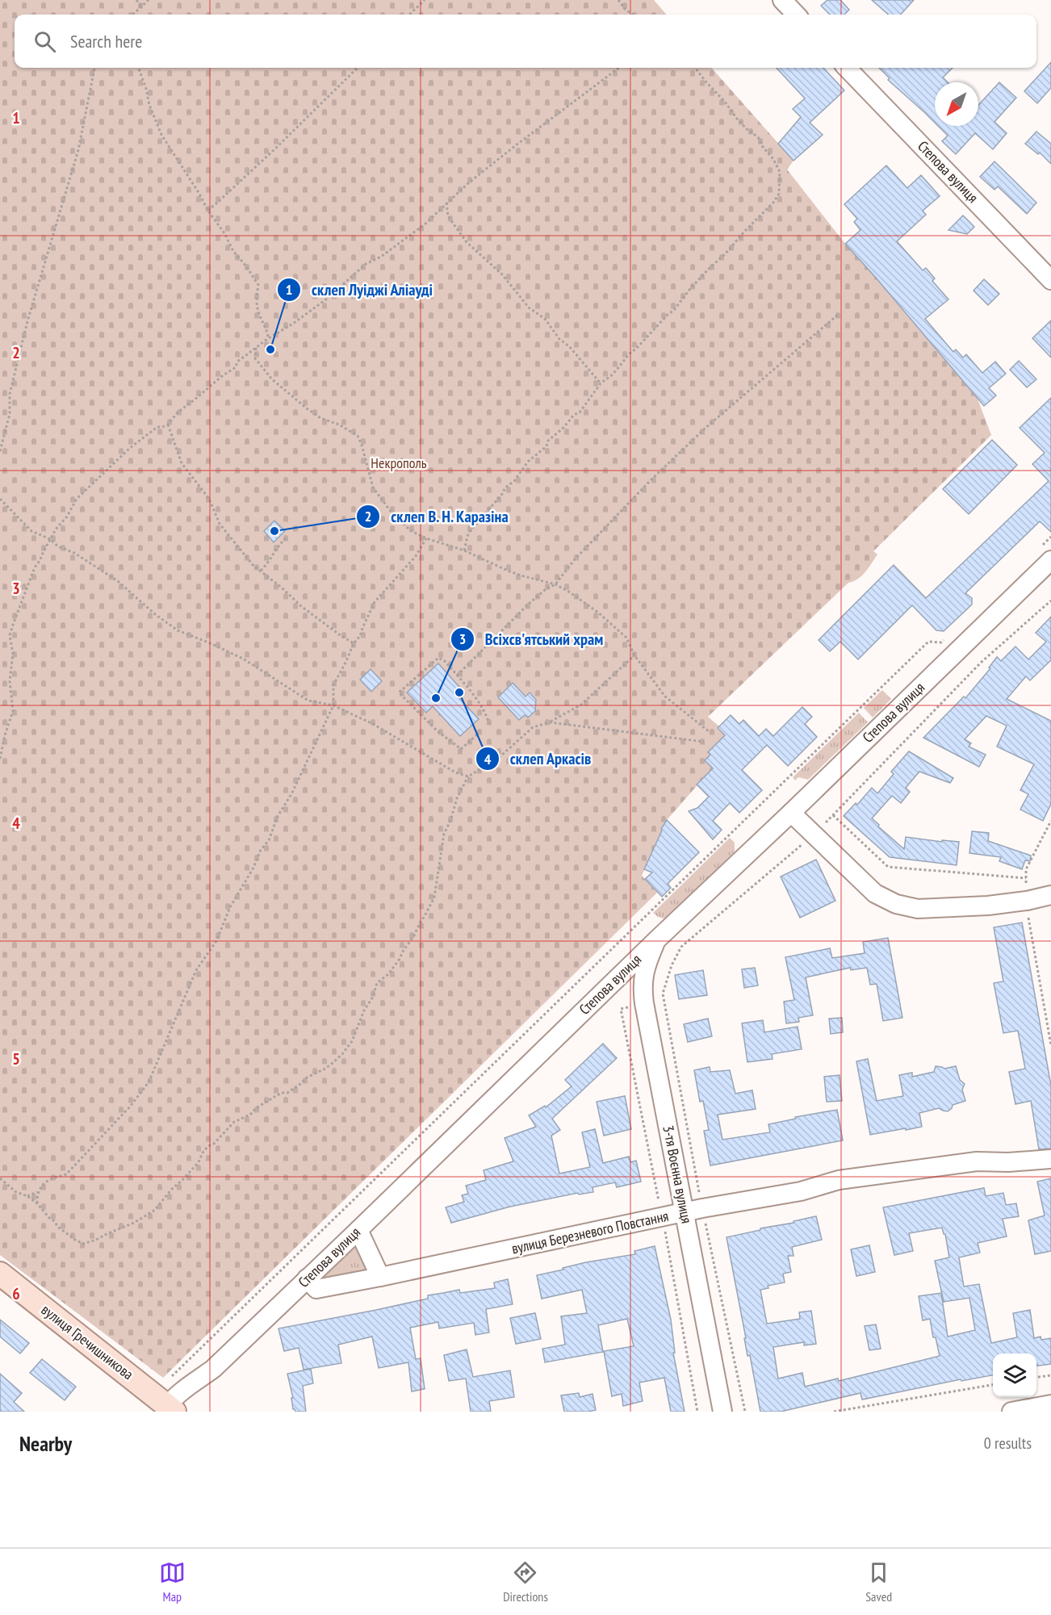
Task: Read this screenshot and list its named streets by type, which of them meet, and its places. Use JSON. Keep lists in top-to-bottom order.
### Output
{
  "streets": {
    "main road": ["вулиця Гречишникова"],
    "street": ["Степова вулиця", "3-тя Воєнна вулиця", "вулиця Березневого Повстання"]
  },
  "crossings": [
    ["Степова вулиця", "3-тя Воєнна вулиця"],
    ["Степова вулиця", "вулиця Березневого Повстання"],
    ["Степова вулиця", "вулиця Гречишникова"],
    ["3-тя Воєнна вулиця", "вулиця Березневого Повстання"]
  ],
  "parks": ["Некрополь"],
  "places": [
    "склеп Луіджі Аліауді",
    "склеп В. Н. Каразіна",
    "склеп Аркасів",
    "Всіхсв'ятський храм"
  ],
  "north": "bottom left",
  "page": {
    "search": "Search here",
    "heading": ["Nearby", "0 results"],
    "nav": ["Map", "Directions", "Saved"]
  },
  "grid": {
    "rows": [
      "1",
      "2",
      "3",
      "4",
      "5",
      "6"
    ]
  }
}
